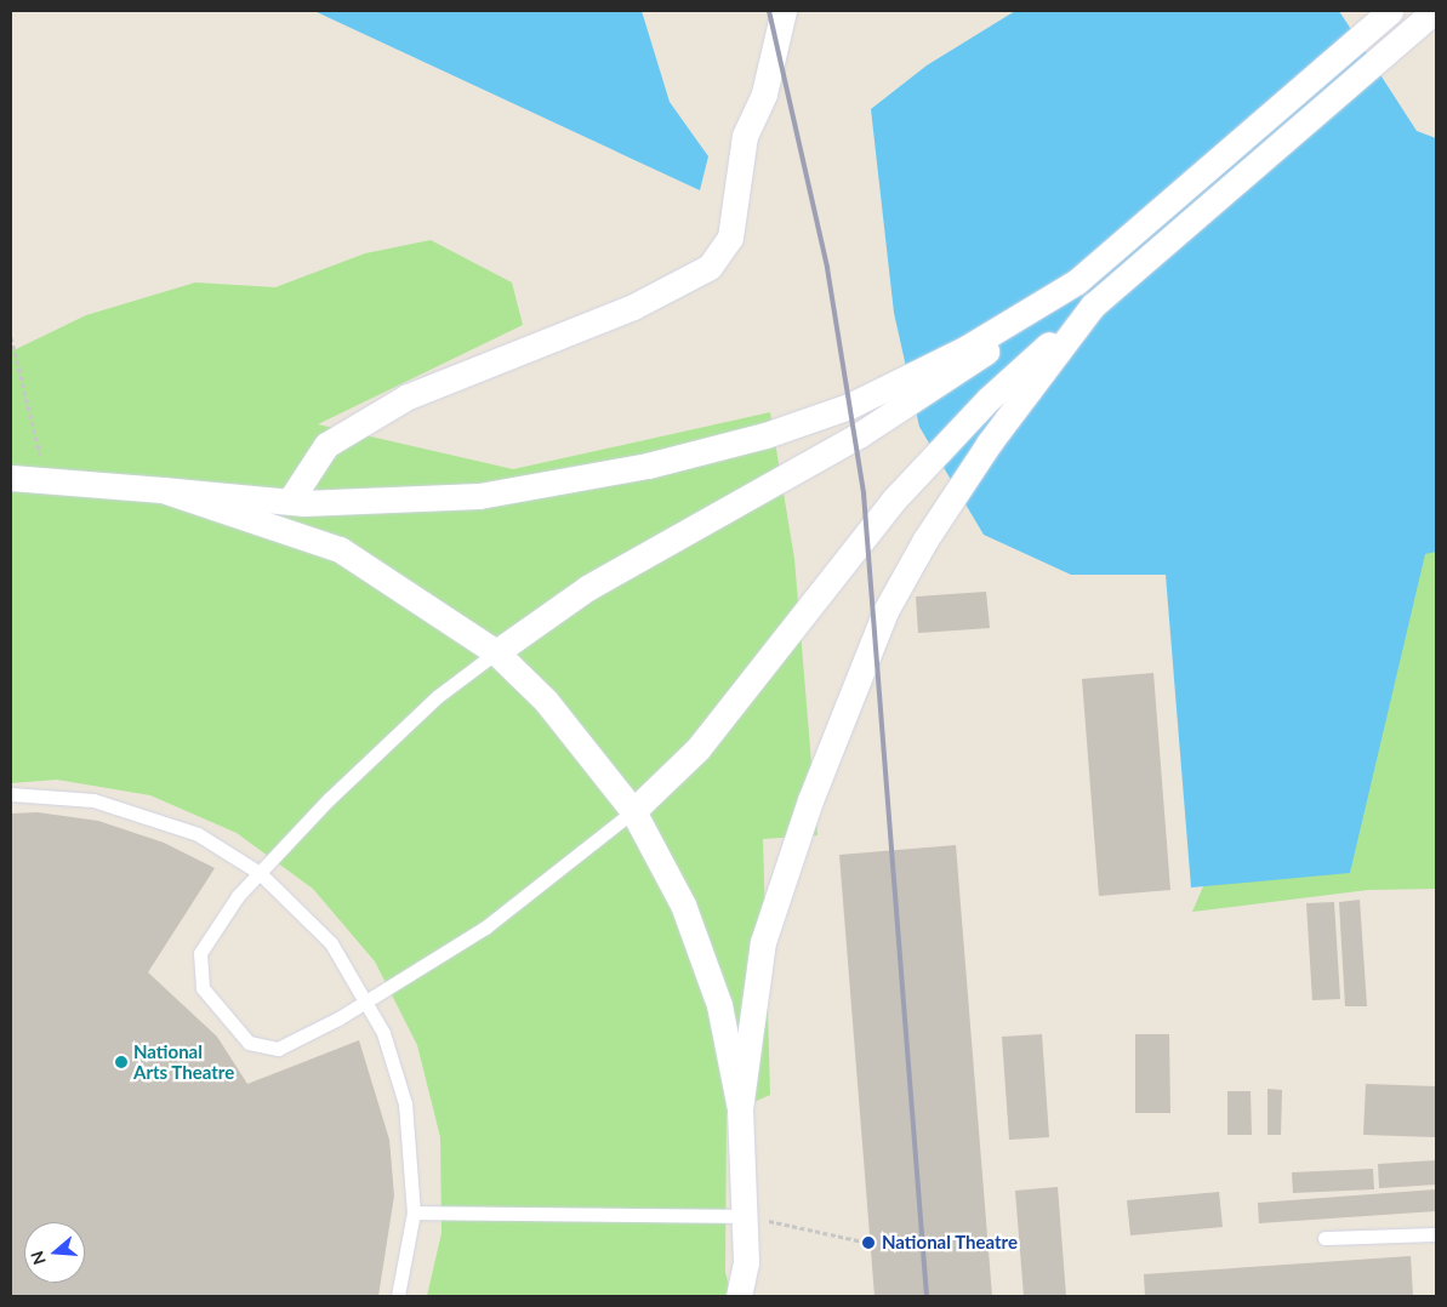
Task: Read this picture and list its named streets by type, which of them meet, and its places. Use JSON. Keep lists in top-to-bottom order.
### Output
{
  "places": ["National Arts Theatre", "National Theatre"],
  "north": "left"
}
